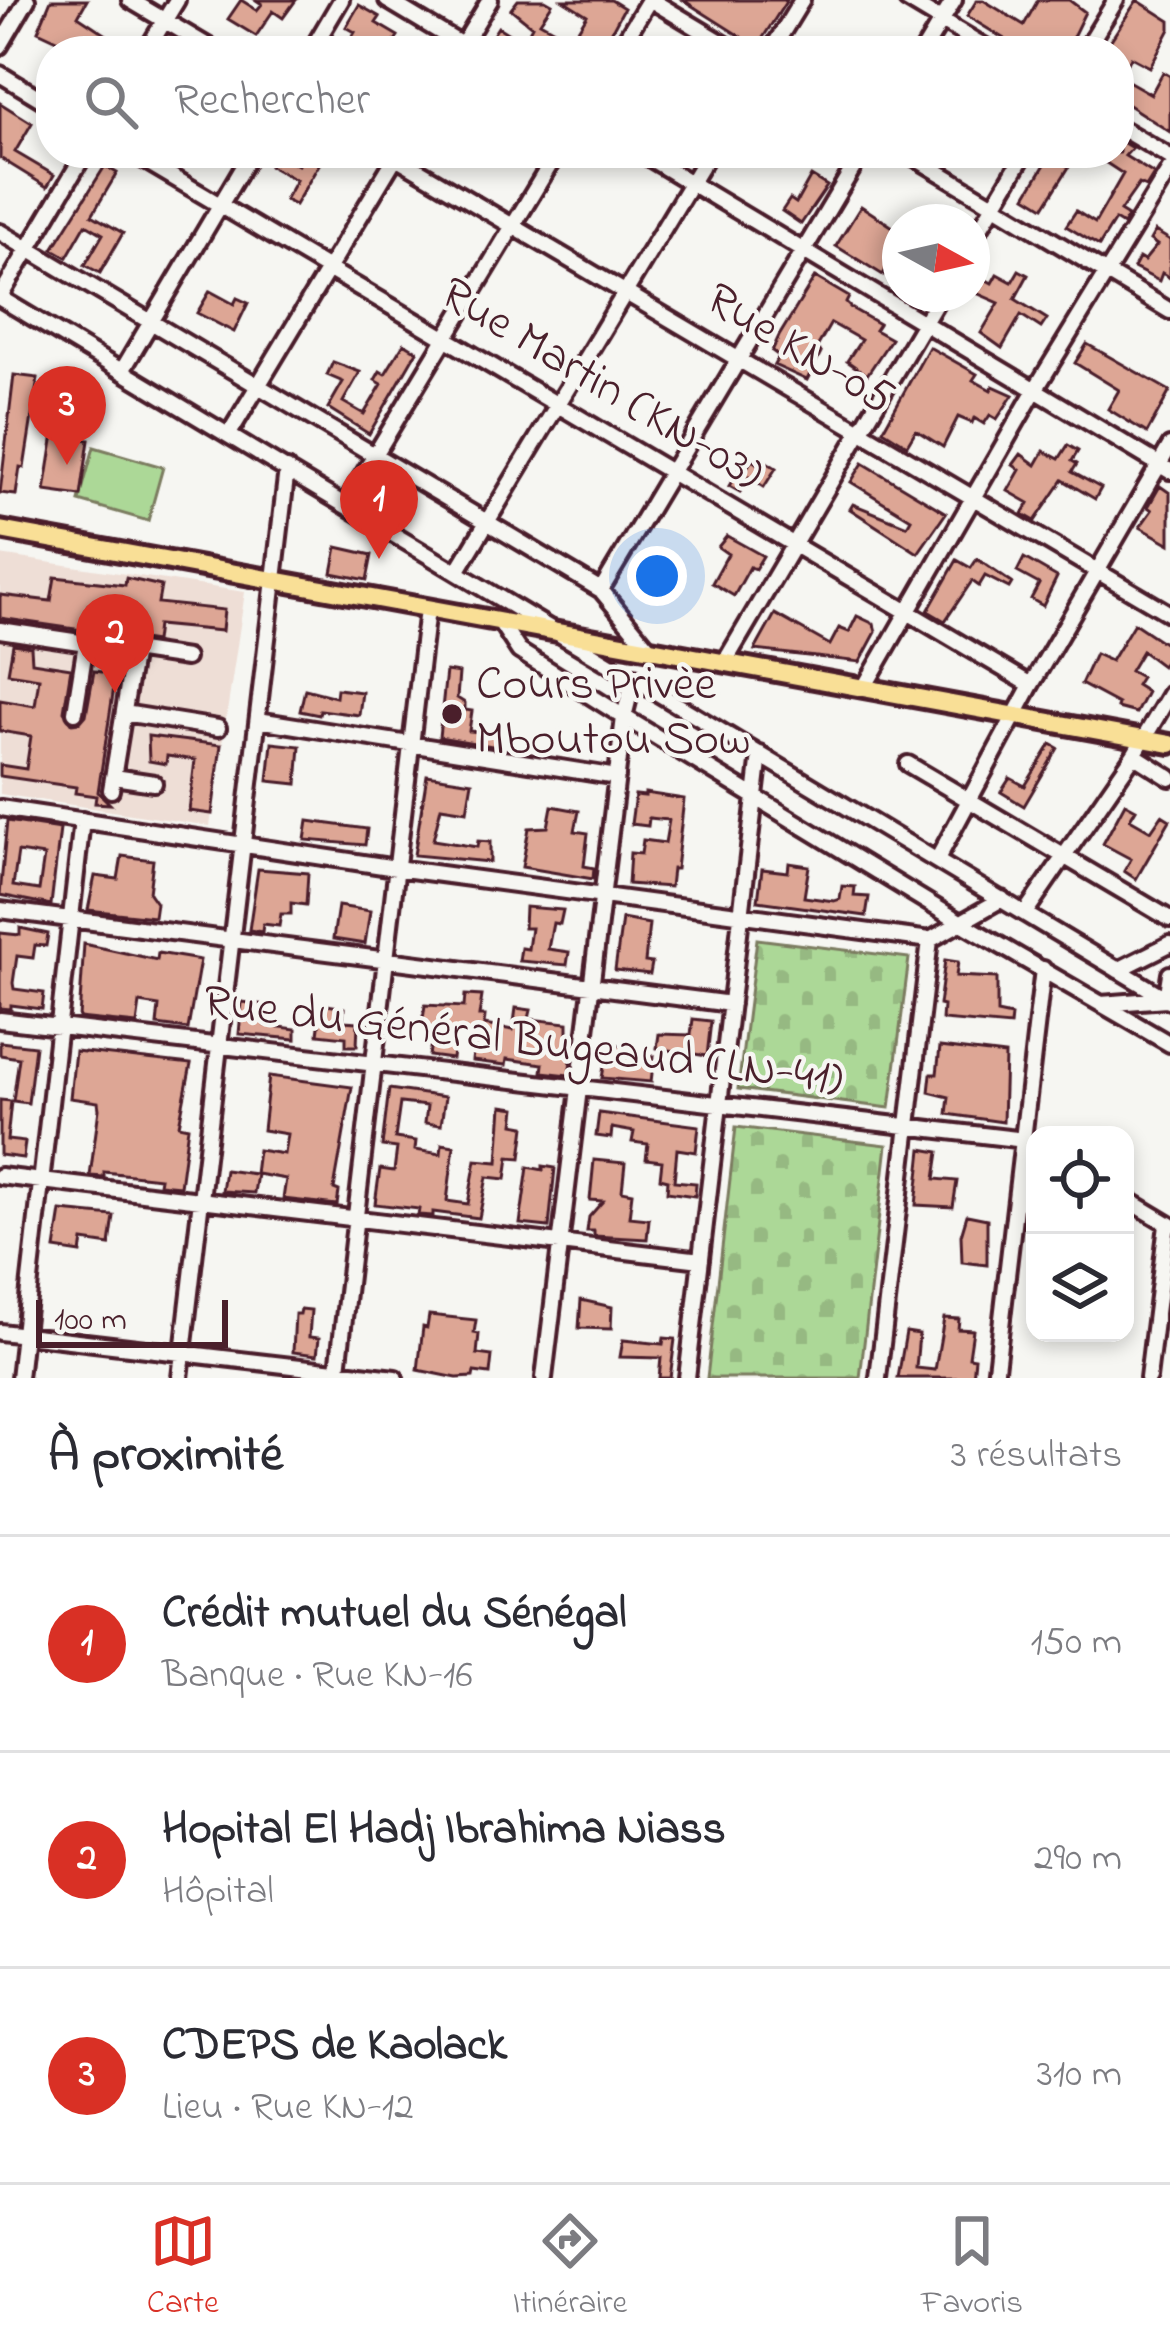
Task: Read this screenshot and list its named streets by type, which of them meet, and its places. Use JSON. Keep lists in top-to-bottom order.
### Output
{
  "streets": {
    "street": ["Rue KN-05", "Rue Martin (KN-03)", "Rue du Général Bugeaud (LN-41)"]
  },
  "places": ["Cours Privèe Mboutou Sow"],
  "scale_bar": "100 m",
  "north": "right",
  "page": {
    "search": "Rechercher",
    "pins": ["3", "1", "2"],
    "scale": "100 m",
    "heading": ["À proximité", "3 résultats"],
    "list": [
      {
        "mark": "1",
        "name": "Crédit mutuel du Sénégal",
        "note": "Banque · Rue KN-16",
        "value": "150 m"
      },
      {
        "mark": "2",
        "name": "Hopital El Hadj Ibrahima Niass",
        "note": "Hôpital",
        "value": "290 m"
      },
      {
        "mark": "3",
        "name": "CDEPS de Kaolack",
        "note": "Lieu · Rue KN-12",
        "value": "310 m"
      }
    ],
    "nav": ["Carte", "Itinéraire", "Favoris"]
  }
}
